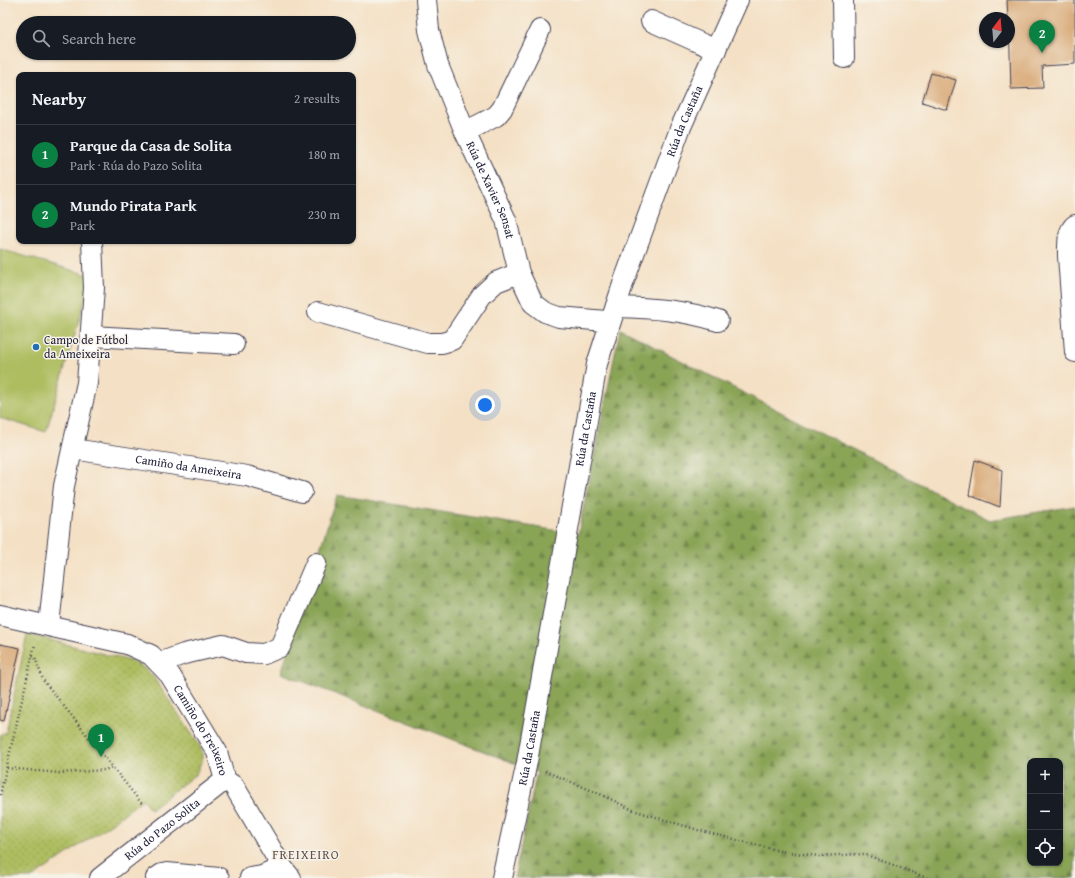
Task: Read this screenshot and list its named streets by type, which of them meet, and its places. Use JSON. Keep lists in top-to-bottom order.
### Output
{
  "streets": {
    "street": [
      "Rúa da Castaña",
      "Rúa de Xavier Sensat",
      "Camiño da Ameixeira",
      "Camiño do Freixeiro",
      "Rúa do Pazo Solita"
    ]
  },
  "crossings": [
    ["Rúa da Castaña", "Rúa de Xavier Sensat"],
    ["Camiño do Freixeiro", "Rúa do Pazo Solita"]
  ],
  "districts": ["FREIXEIRO"],
  "places": ["Campo de Fútbol da Ameixeira"],
  "north": "top",
  "page": {
    "search": "Search here",
    "pins": ["2", "1"],
    "heading": ["Nearby", "2 results"],
    "list": [
      {
        "mark": "1",
        "name": "Parque da Casa de Solita",
        "note": "Park · Rúa do Pazo Solita",
        "value": "180 m"
      },
      {
        "mark": "2",
        "name": "Mundo Pirata Park",
        "note": "Park",
        "value": "230 m"
      }
    ],
    "map_buttons": ["+", "−"]
  }
}
